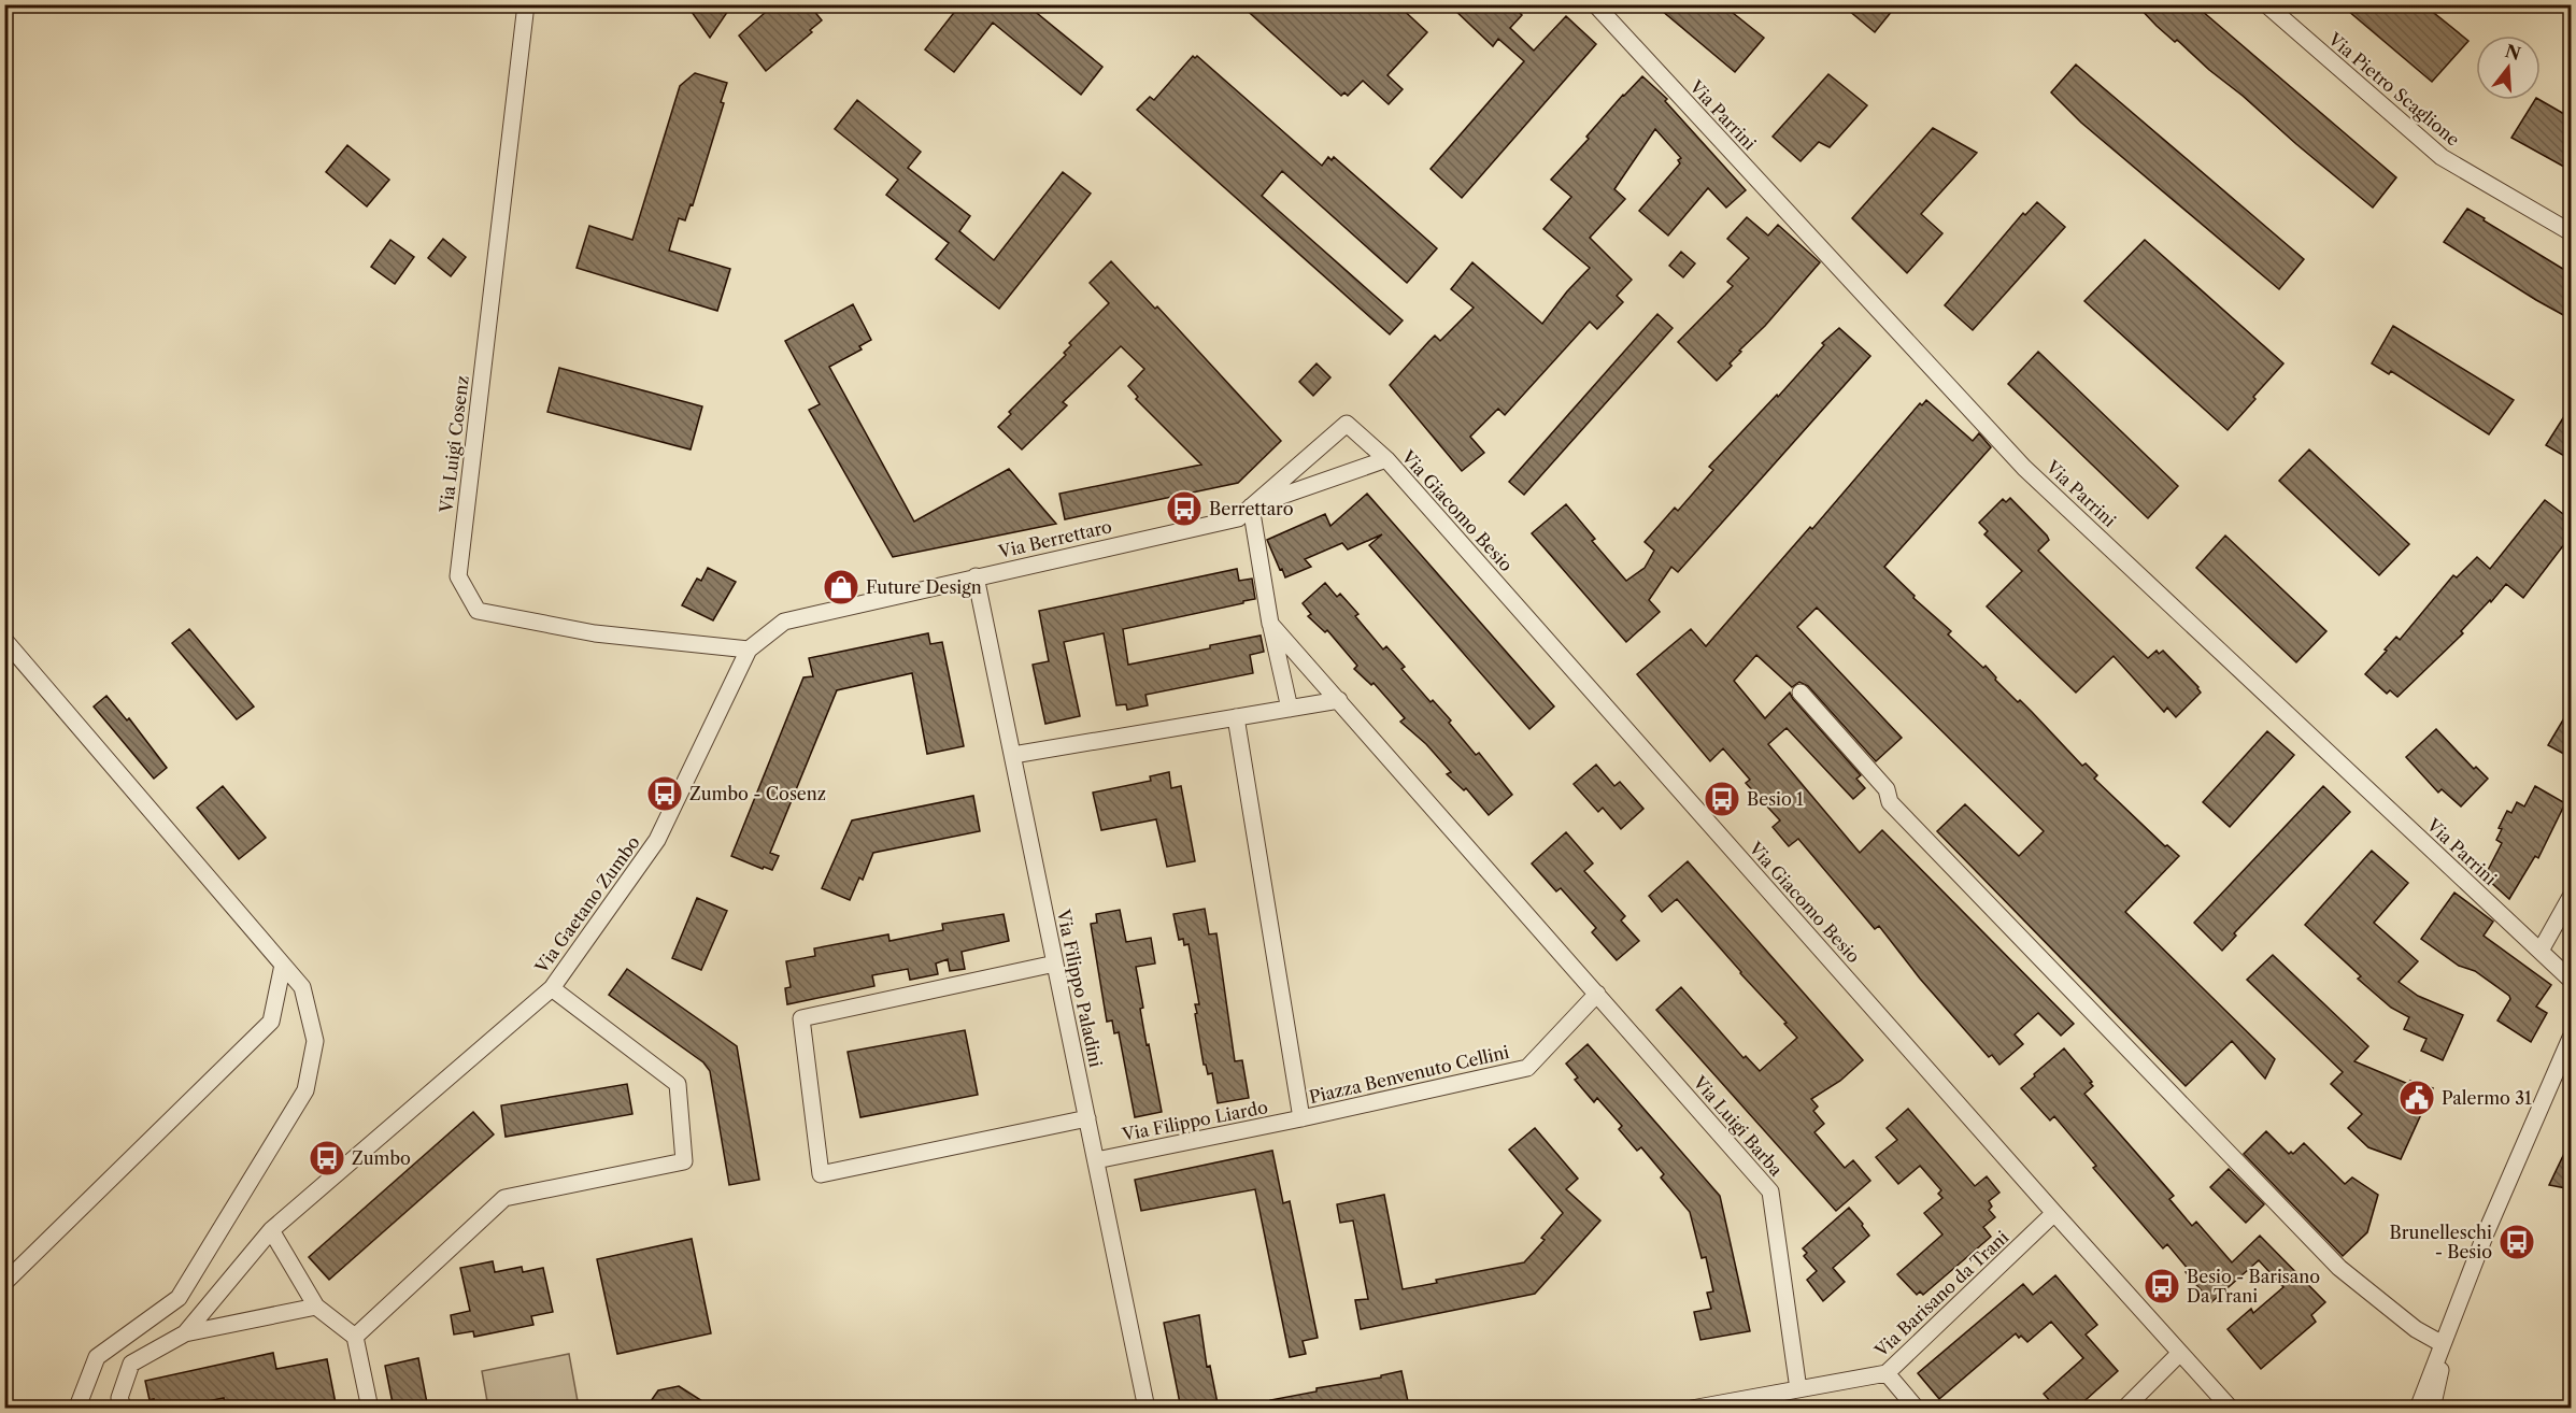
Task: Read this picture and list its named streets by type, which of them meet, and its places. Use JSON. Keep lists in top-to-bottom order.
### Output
{
  "streets": {
    "street": [
      "Via Pietro Scaglione",
      "Via Parrini",
      "Via Luigi Cosenz",
      "Via Giacomo Besio",
      "Via Berrettaro",
      "Via Gaetano Zumbo",
      "Via Filippo Paladini",
      "Piazza Benvenuto Cellini",
      "Via Filippo Liardo",
      "Via Luigi Barba",
      "Via Barisano da Trani"
    ]
  },
  "crossings": [
    ["Via Luigi Cosenz", "Via Berrettaro"],
    ["Via Luigi Cosenz", "Via Gaetano Zumbo"],
    ["Via Giacomo Besio", "Via Berrettaro"],
    ["Via Giacomo Besio", "Via Barisano da Trani"],
    ["Via Berrettaro", "Via Gaetano Zumbo"],
    ["Via Berrettaro", "Via Filippo Paladini"],
    ["Via Filippo Paladini", "Via Filippo Liardo"],
    ["Piazza Benvenuto Cellini", "Via Filippo Liardo"],
    ["Piazza Benvenuto Cellini", "Via Luigi Barba"],
    ["Via Luigi Barba", "Via Barisano da Trani"]
  ],
  "places": {
    "bus stop": [
      "Berrettaro",
      "Zumbo - Cosenz",
      "Besio 1",
      "Zumbo",
      "Brunelleschi - Besio",
      "Besio - Barisano Da Trani"
    ],
    "shop": ["Future Design"],
    "public building": ["Palermo 31"]
  },
  "north": "top"
}
